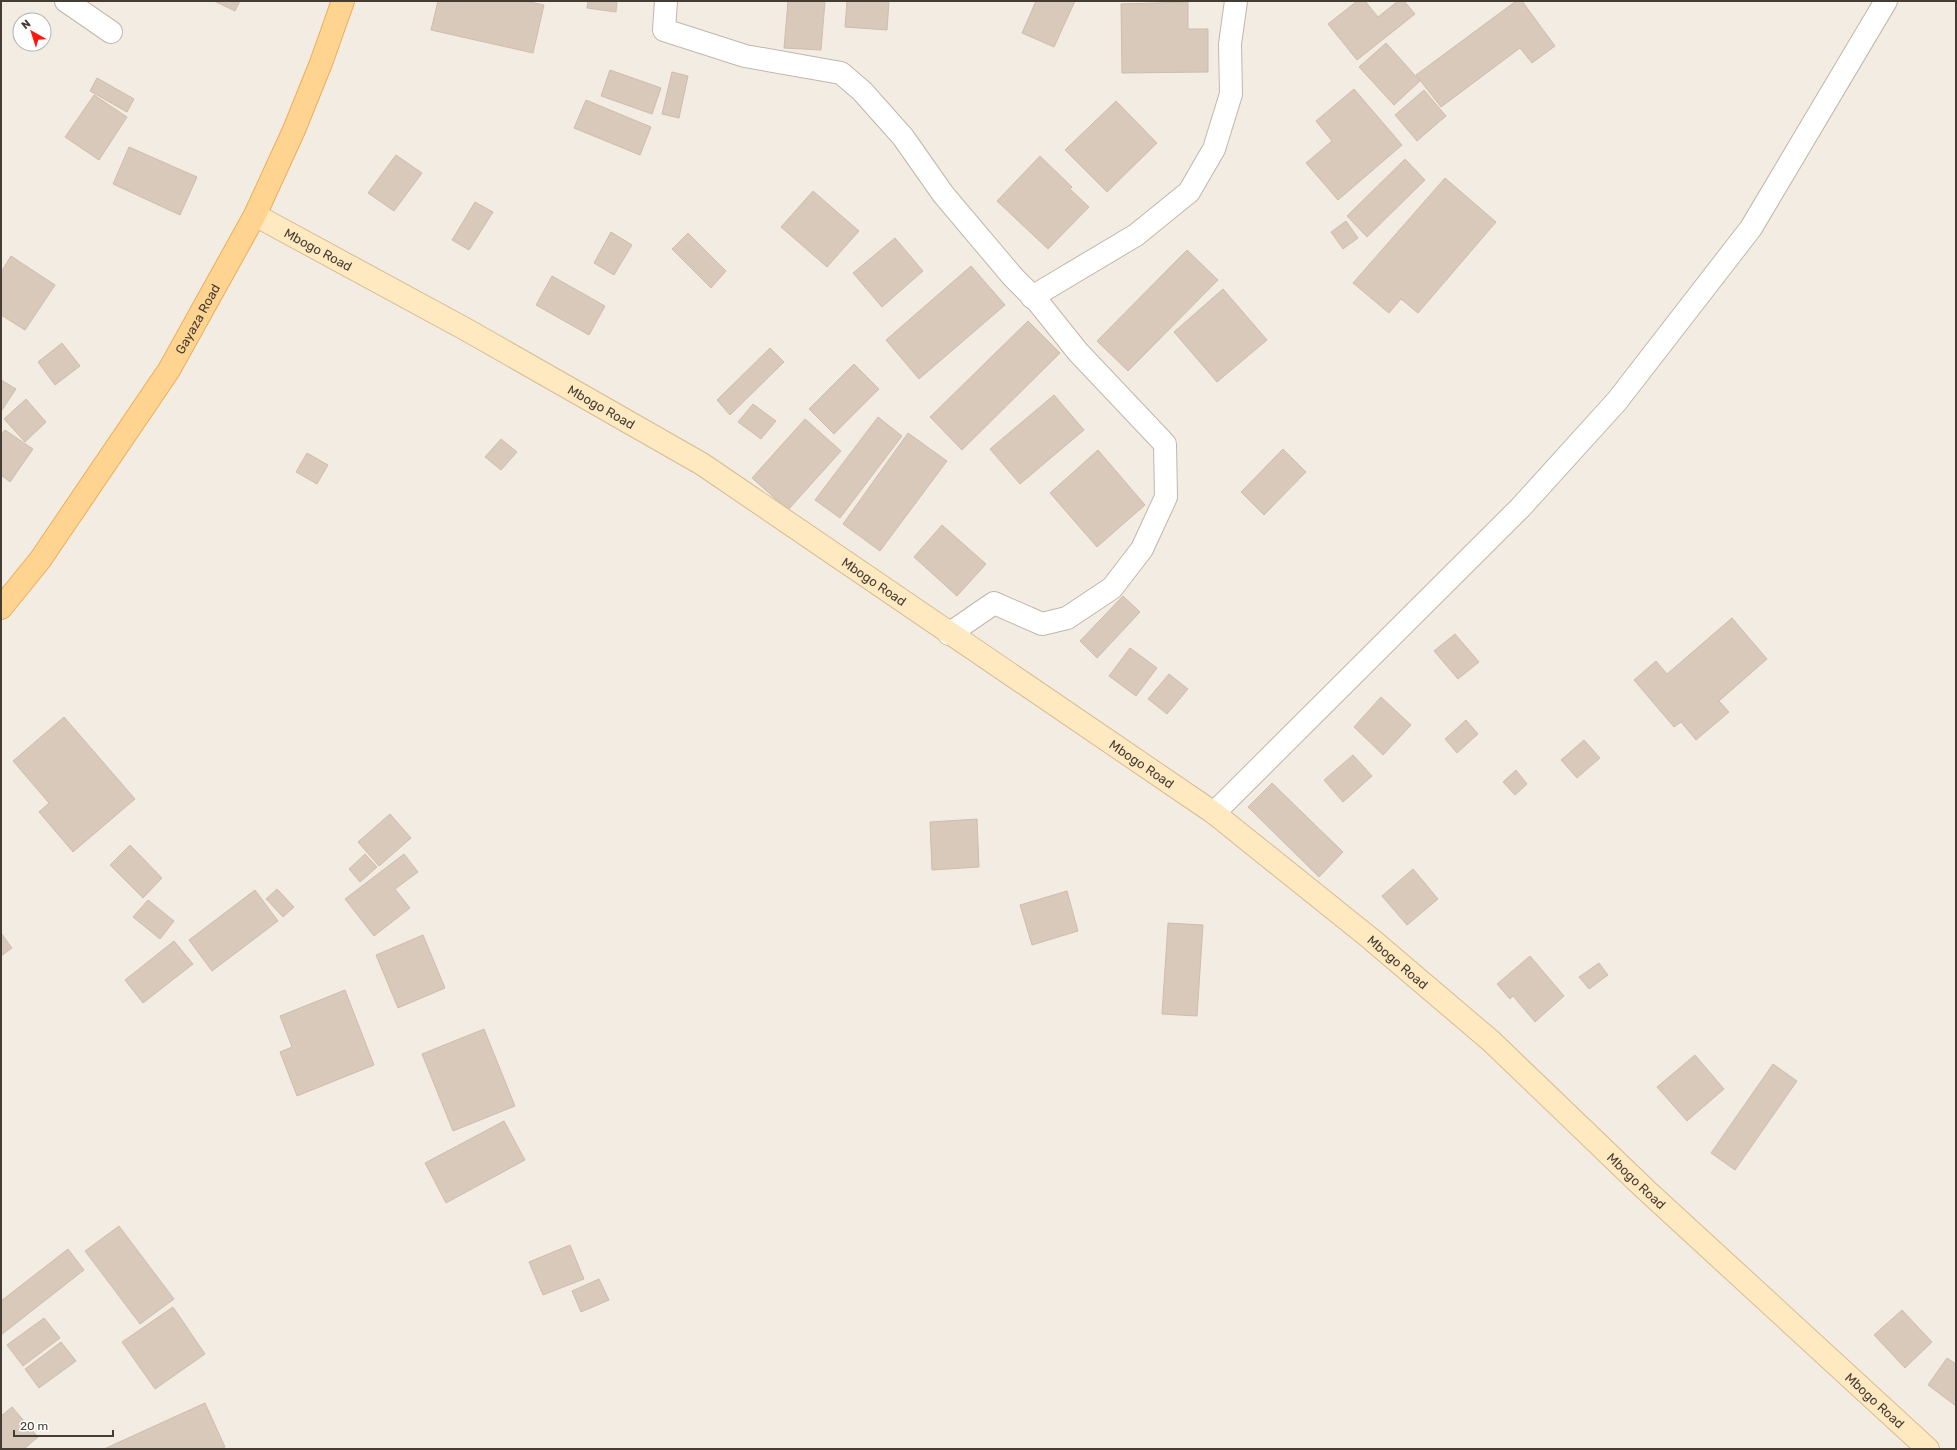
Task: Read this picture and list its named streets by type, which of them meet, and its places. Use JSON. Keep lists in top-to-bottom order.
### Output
{
  "streets": {
    "main road": ["Mbogo Road", "Gayaza Road"]
  },
  "crossings": [
    ["Mbogo Road", "Gayaza Road"]
  ],
  "scale_bar": "20 m",
  "north": "top left"
}
